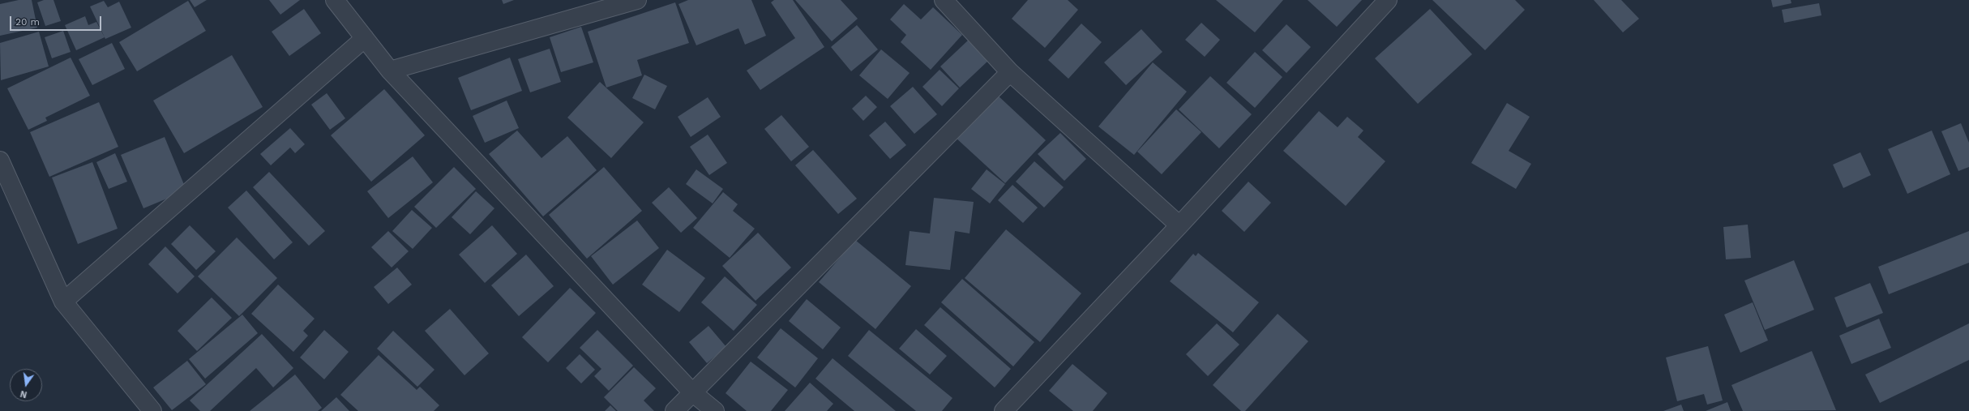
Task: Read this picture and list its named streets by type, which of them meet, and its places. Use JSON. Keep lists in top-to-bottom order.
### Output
{
  "scale_bar": "20 m",
  "north": "bottom"
}
